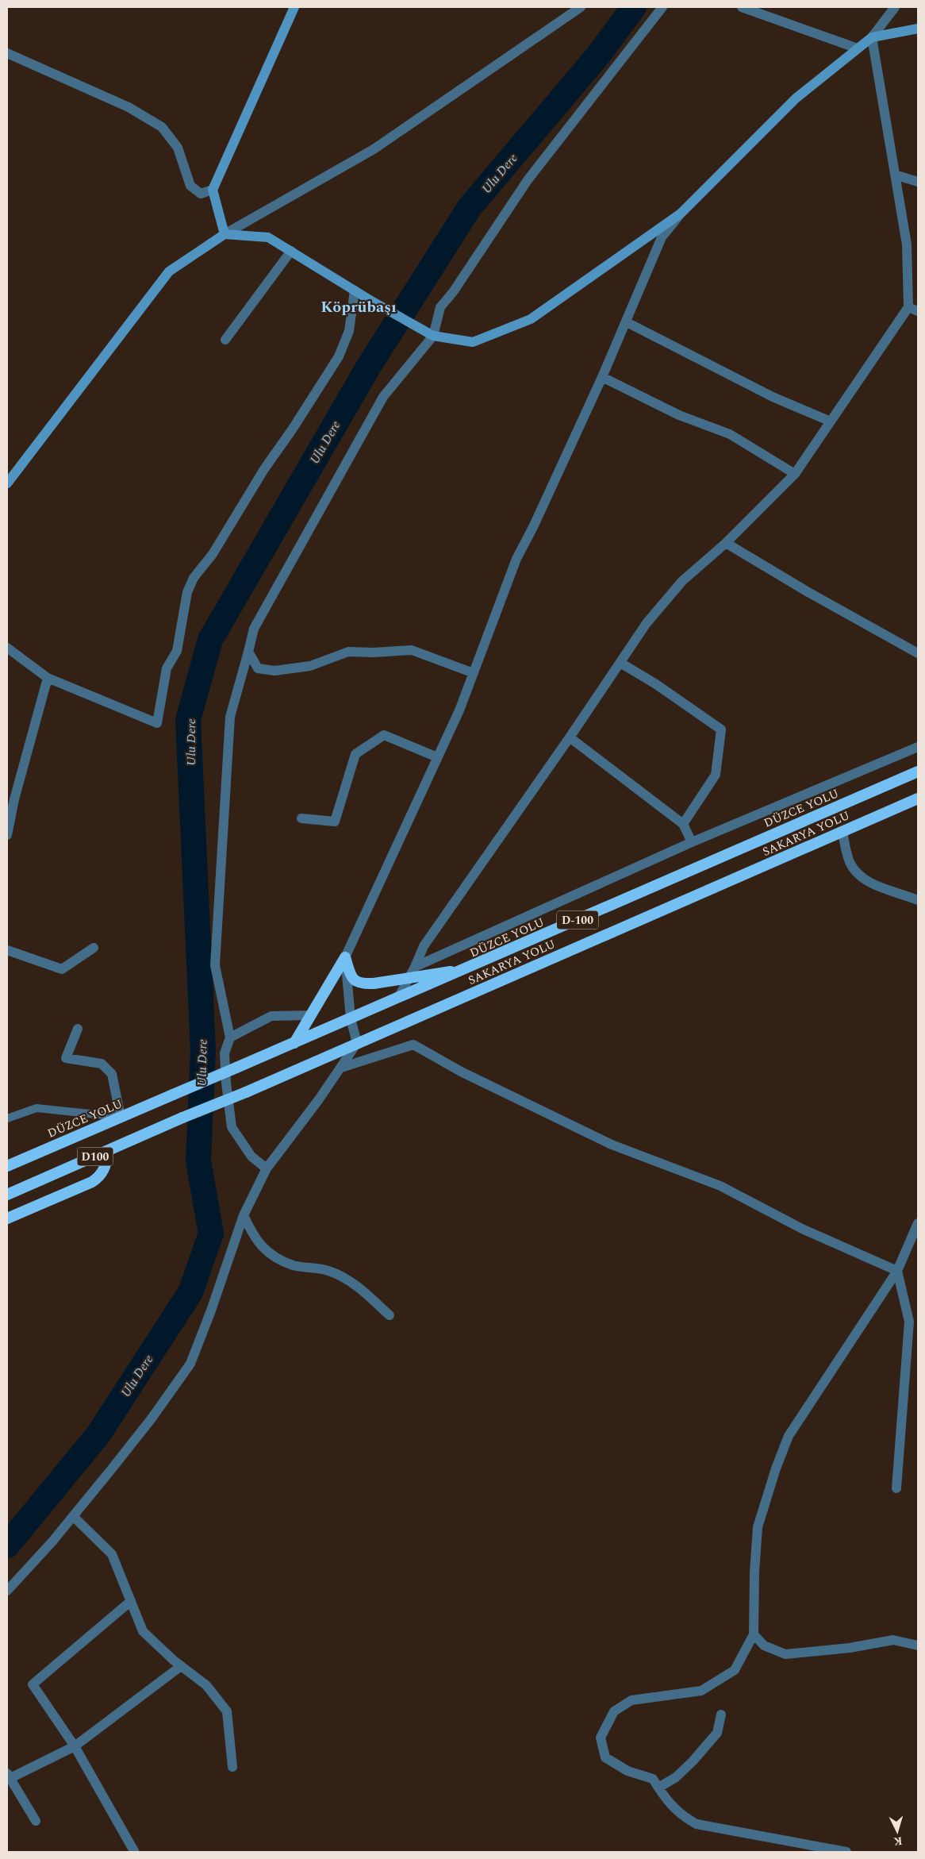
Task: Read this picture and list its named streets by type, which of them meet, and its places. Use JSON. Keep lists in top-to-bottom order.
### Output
{
  "streets": {
    "highway": [
      "DÜZCE YOLU",
      "SAKARYA YOLU",
      "D-100",
      "D100"
    ]
  },
  "crossings": [
    ["SAKARYA YOLU", "D100"]
  ],
  "districts": ["Köprübaşı"],
  "water": ["Ulu Dere"],
  "north": "bottom"
}
